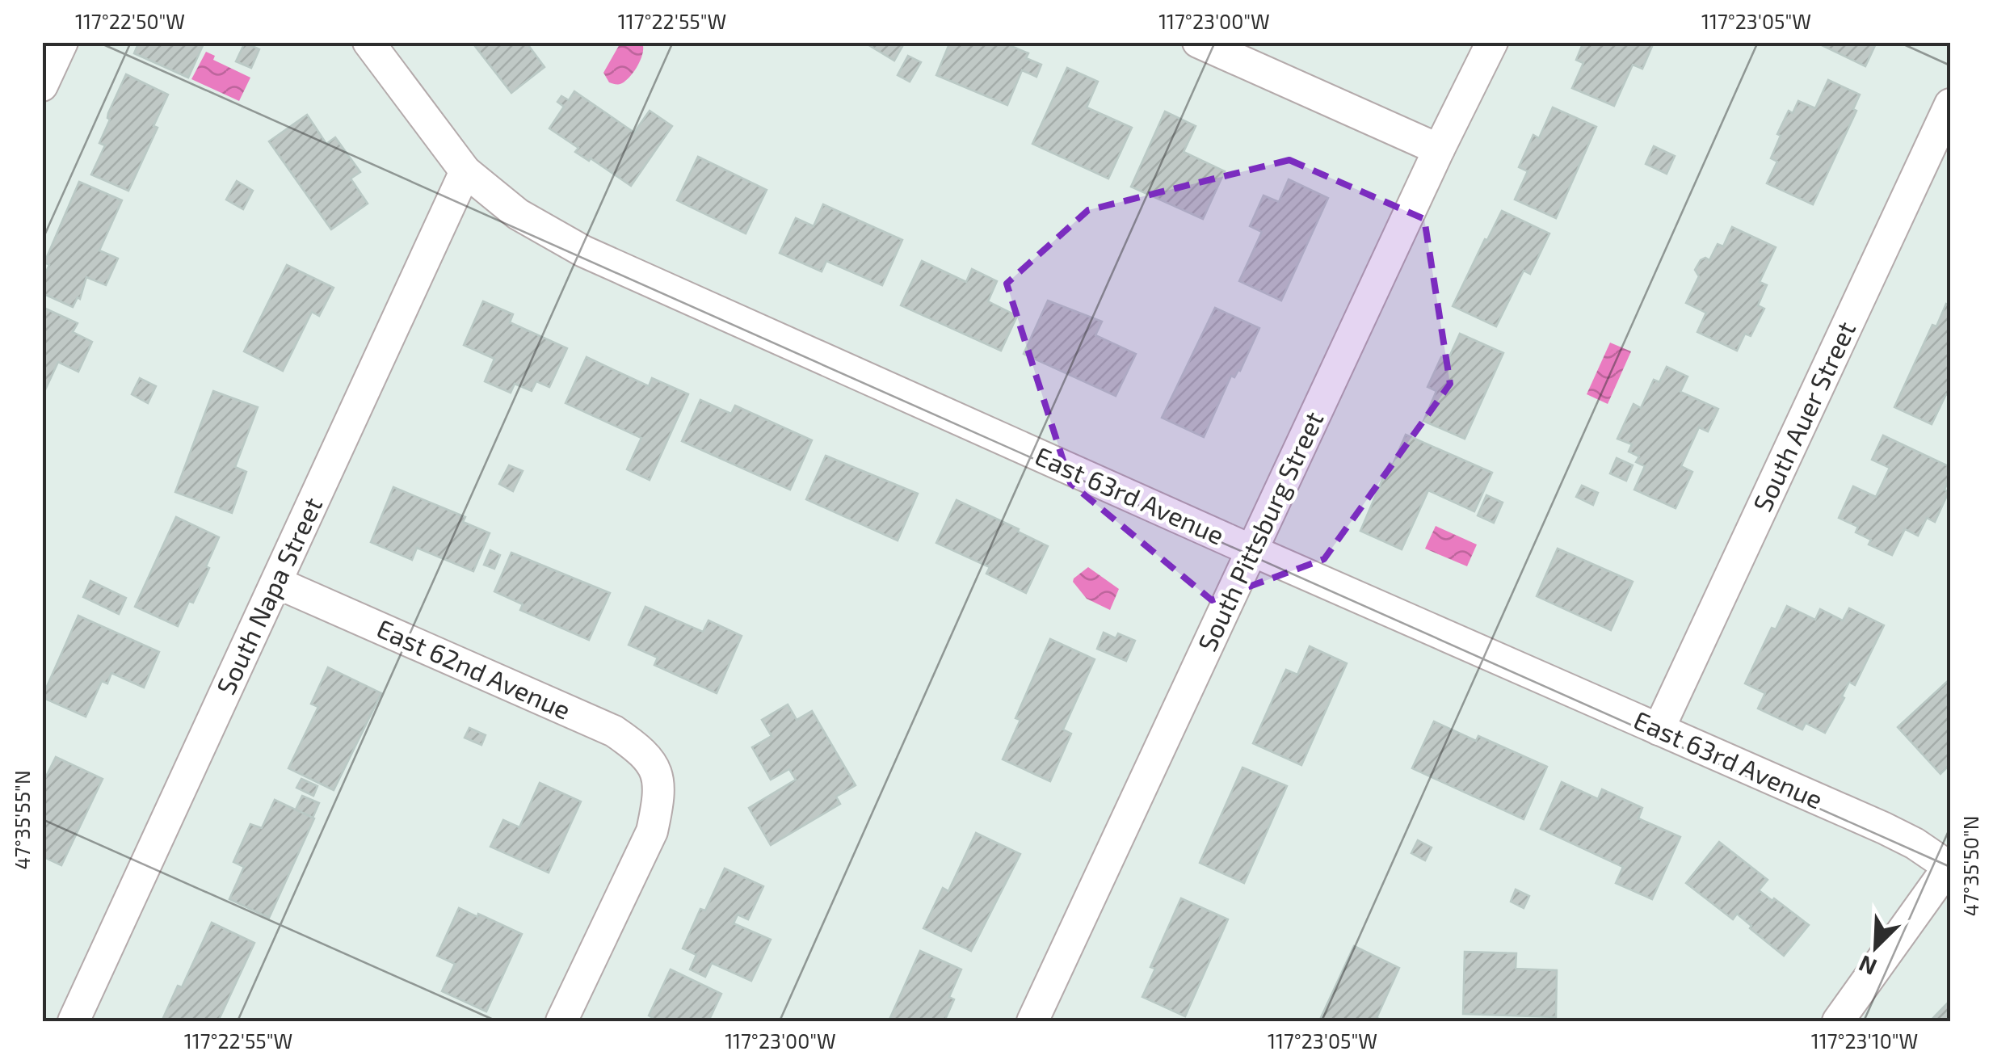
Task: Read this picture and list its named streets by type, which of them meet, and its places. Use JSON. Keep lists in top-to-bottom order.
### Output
{
  "streets": {
    "street": [
      "South Auer Street",
      "East 63rd Avenue",
      "South Pittsburg Street",
      "South Napa Street",
      "East 62nd Avenue"
    ]
  },
  "crossings": [
    ["South Auer Street", "East 63rd Avenue"],
    ["East 63rd Avenue", "South Pittsburg Street"],
    ["East 63rd Avenue", "South Napa Street"],
    ["South Napa Street", "East 62nd Avenue"]
  ],
  "north": "bottom left",
  "coordinates": [
    "117°22'50\"W",
    "117°22'55\"W",
    "117°23'00\"W",
    "117°23'05\"W",
    "47°35'55\"N",
    "47°35'50\"N",
    "117°23'10\"W"
  ]
}
